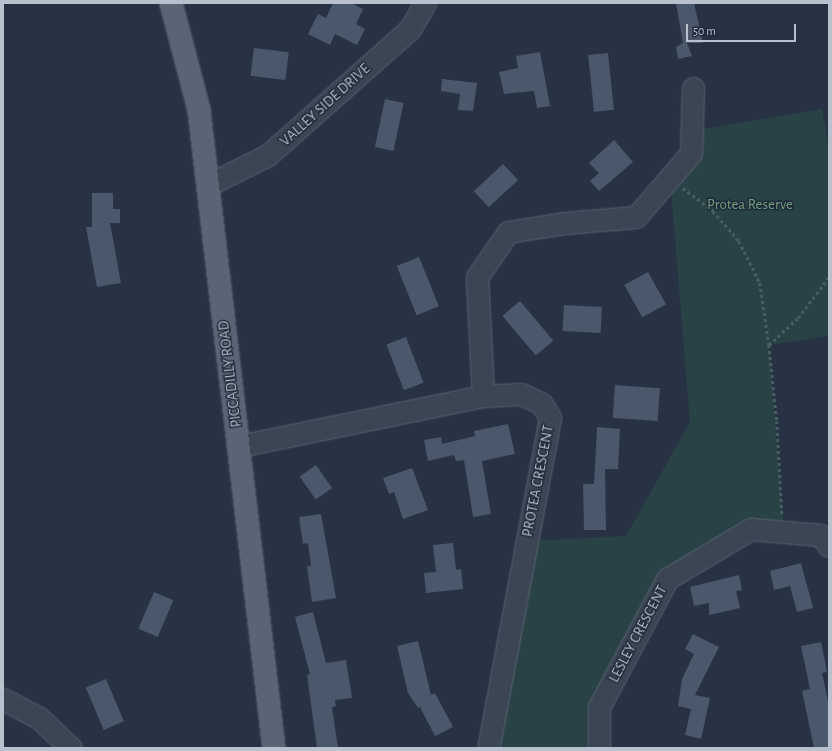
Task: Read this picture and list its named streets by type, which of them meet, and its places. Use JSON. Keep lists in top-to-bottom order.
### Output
{
  "streets": {
    "main road": ["PICCADILLY ROAD"],
    "street": ["VALLEY SIDE DRIVE", "PROTEA CRESCENT", "LESLEY CRESCENT"]
  },
  "crossings": [
    ["VALLEY SIDE DRIVE", "PICCADILLY ROAD"],
    ["PICCADILLY ROAD", "PROTEA CRESCENT"]
  ],
  "parks": ["Protea Reserve"],
  "scale_bar": "50 m"
}
